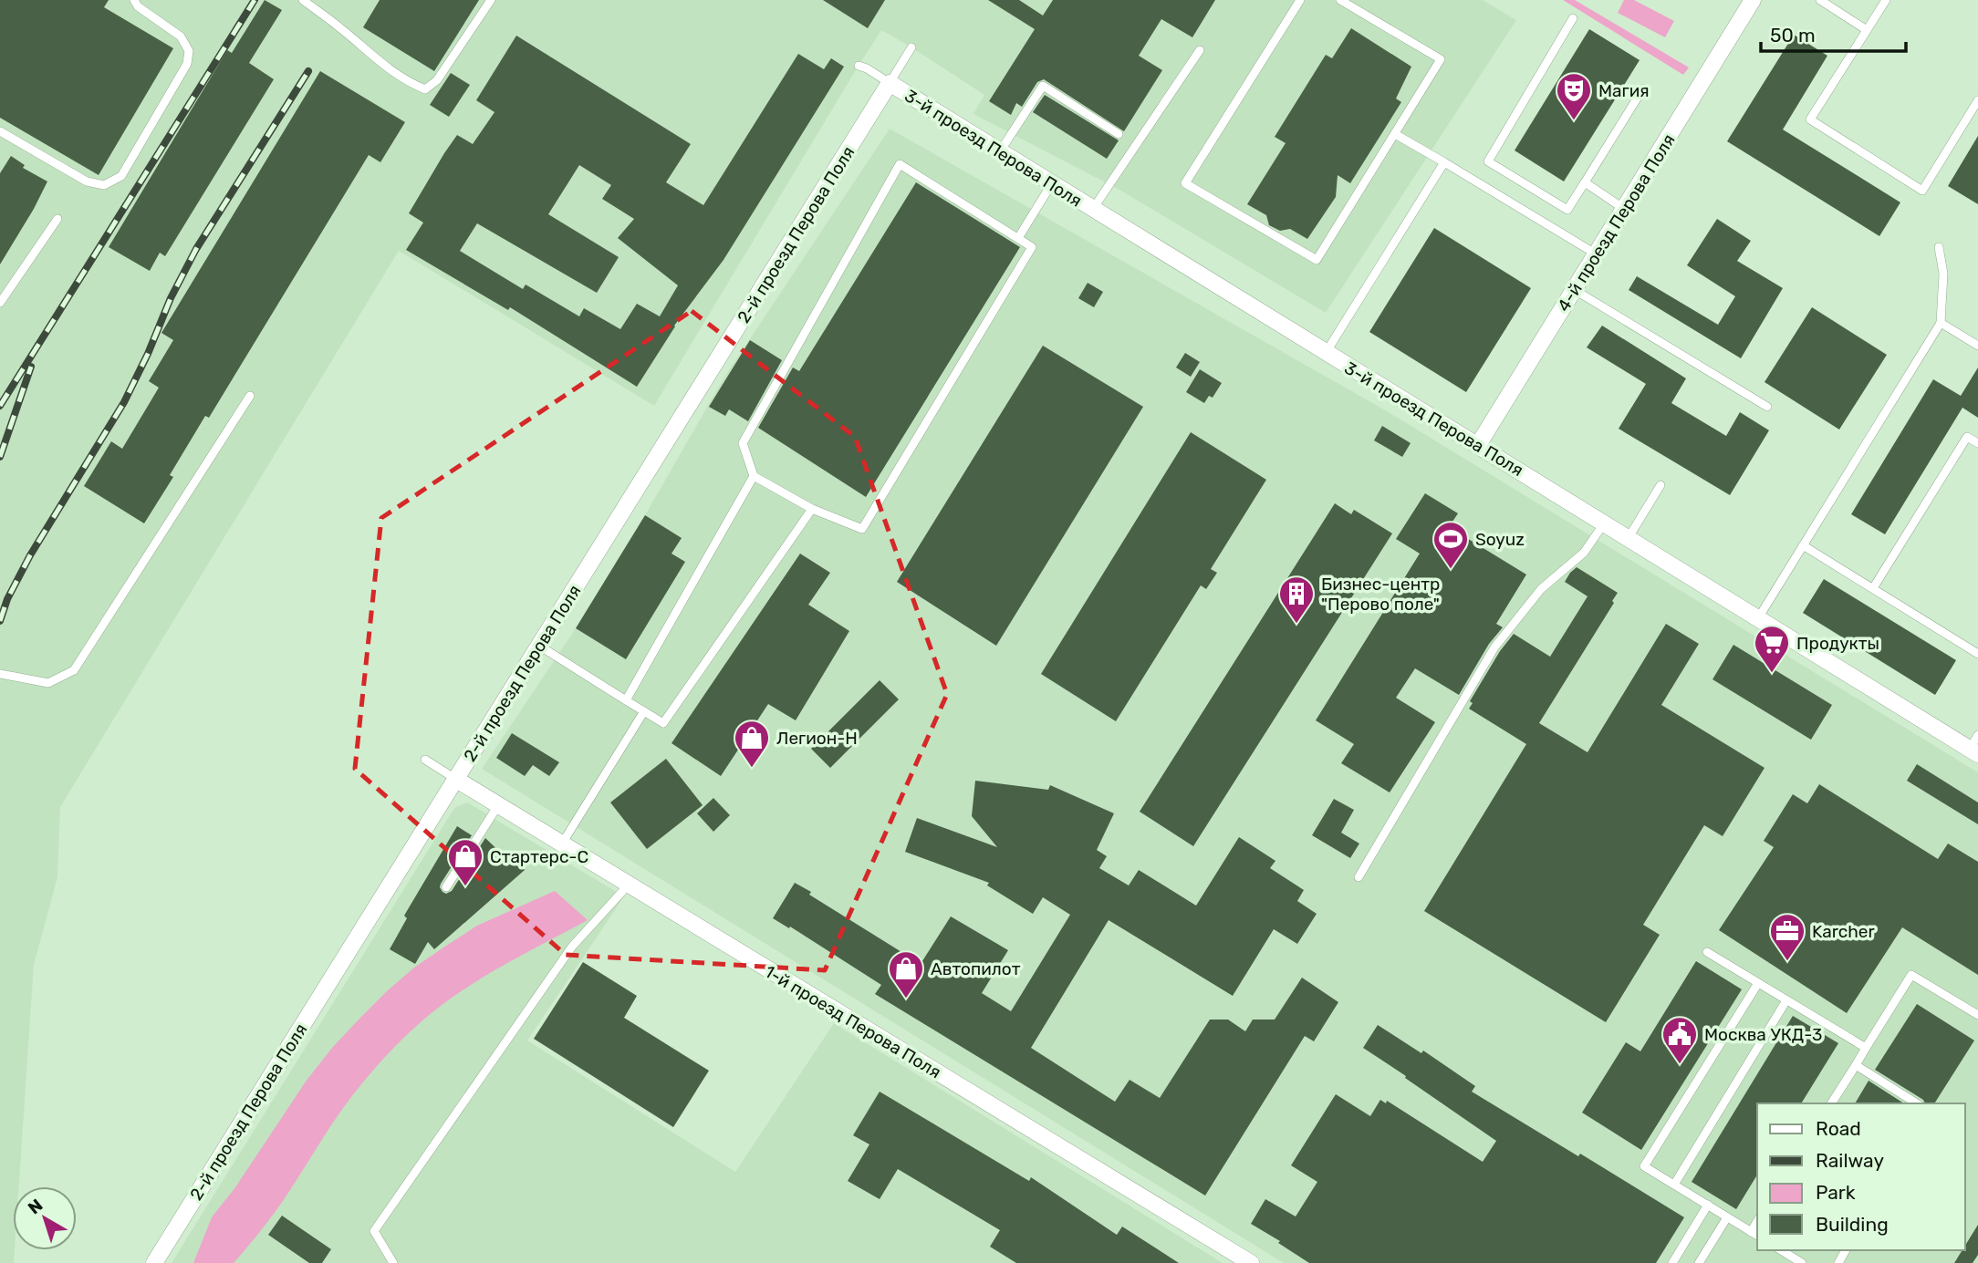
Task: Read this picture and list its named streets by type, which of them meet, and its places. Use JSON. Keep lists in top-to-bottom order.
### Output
{
  "streets": {
    "street": [
      "3-й проезд Перова Поля",
      "4-й проезд Перова Поля",
      "2-й проезд Перова Поля",
      "1-й проезд Перова Поля"
    ]
  },
  "crossings": [
    ["3-й проезд Перова Поля", "4-й проезд Перова Поля"],
    ["3-й проезд Перова Поля", "2-й проезд Перова Поля"],
    ["2-й проезд Перова Поля", "1-й проезд Перова Поля"]
  ],
  "places": {
    "theatre": ["Магия"],
    "sports": ["Soyuz"],
    "building": ["Бизнес-центр \"Перово поле\""],
    "supermarket": ["Продукты"],
    "shop": ["Легион-Н", "Стартерс-С", "Автопилот"],
    "office": ["Karcher"],
    "public building": ["Москва УКД-3"]
  },
  "legend": [
    "Road",
    "Railway",
    "Park",
    "Building"
  ],
  "scale_bar": "50 m",
  "north": "top left"
}
